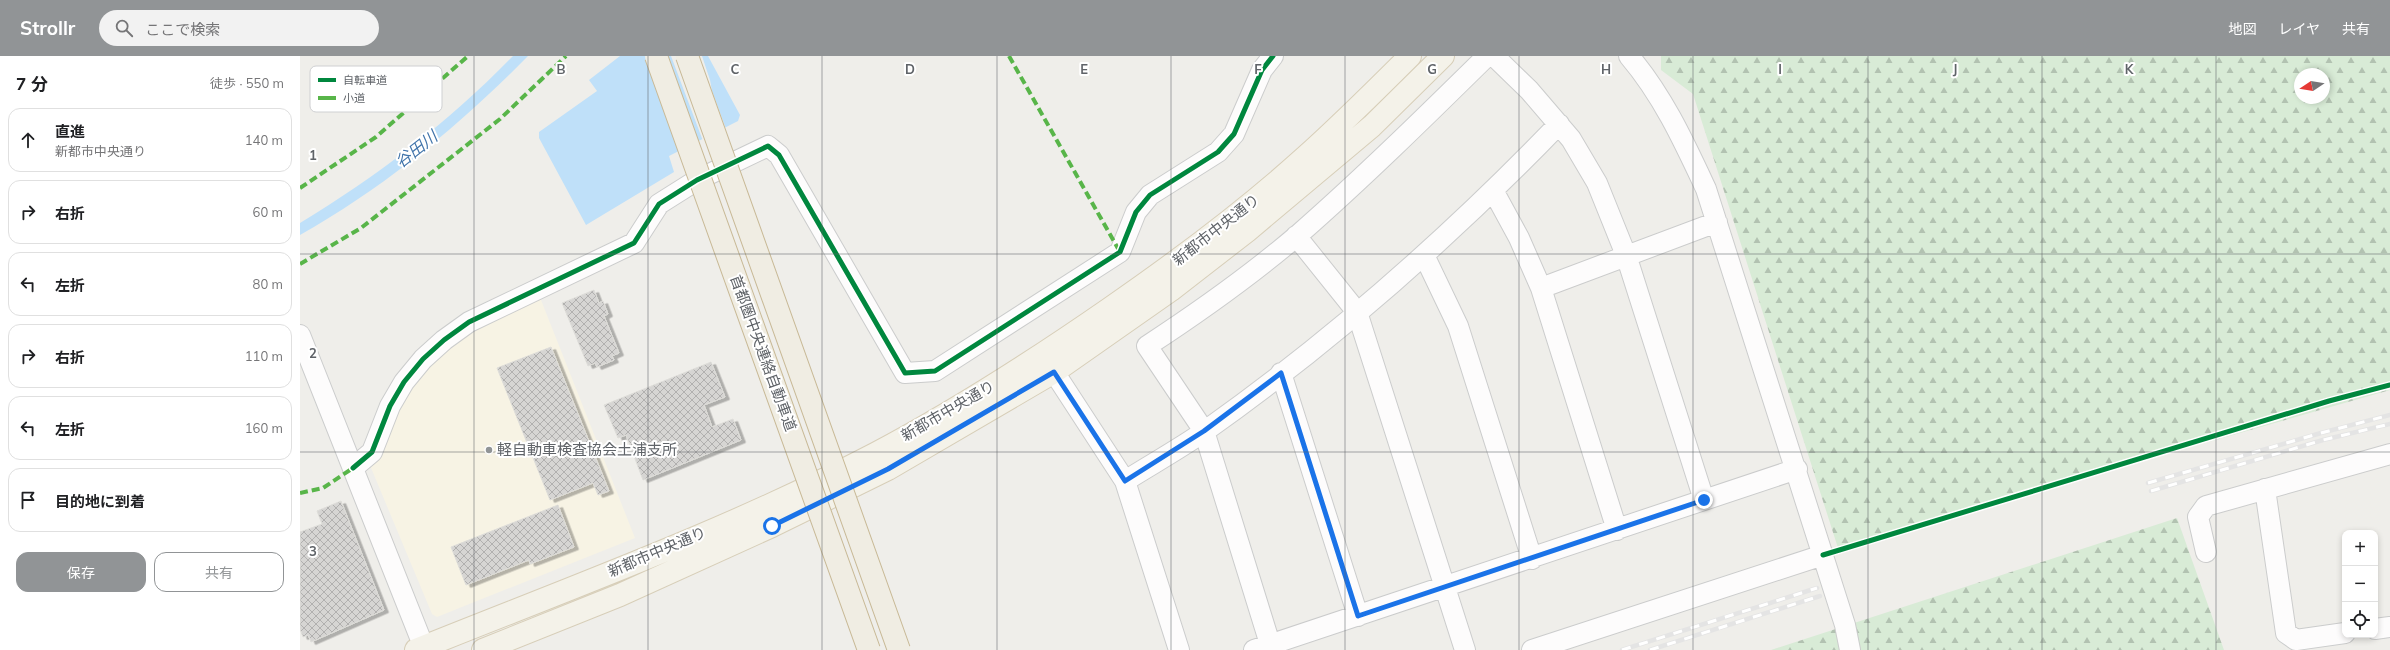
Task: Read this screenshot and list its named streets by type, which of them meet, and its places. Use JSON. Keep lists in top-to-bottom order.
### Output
{
  "streets": {
    "highway": ["首都圏中央連絡自動車道"],
    "main road": ["新都市中央通り"]
  },
  "water": ["谷田川"],
  "places": ["軽自動車検査協会土浦支所"],
  "legend": ["自転車道", "小道"],
  "north": "left",
  "page": {
    "header": "Strollr",
    "search": "ここで検索",
    "nav": ["地図", "レイヤ", "共有"],
    "heading": ["7 分", "徒歩 · 550 m"],
    "list": [
      ["直進", "新都市中央通り", "140 m"],
      ["右折", "60 m"],
      ["左折", "80 m"],
      ["右折", "110 m"],
      ["左折", "160 m"],
      "目的地に到着"
    ],
    "map_buttons": ["+", "−"],
    "buttons": ["保存", "共有"]
  },
  "grid": {
    "columns": [
      "B",
      "C",
      "D",
      "E",
      "F",
      "G",
      "H",
      "I",
      "J",
      "K"
    ],
    "rows": ["1", "2", "3"]
  }
}
